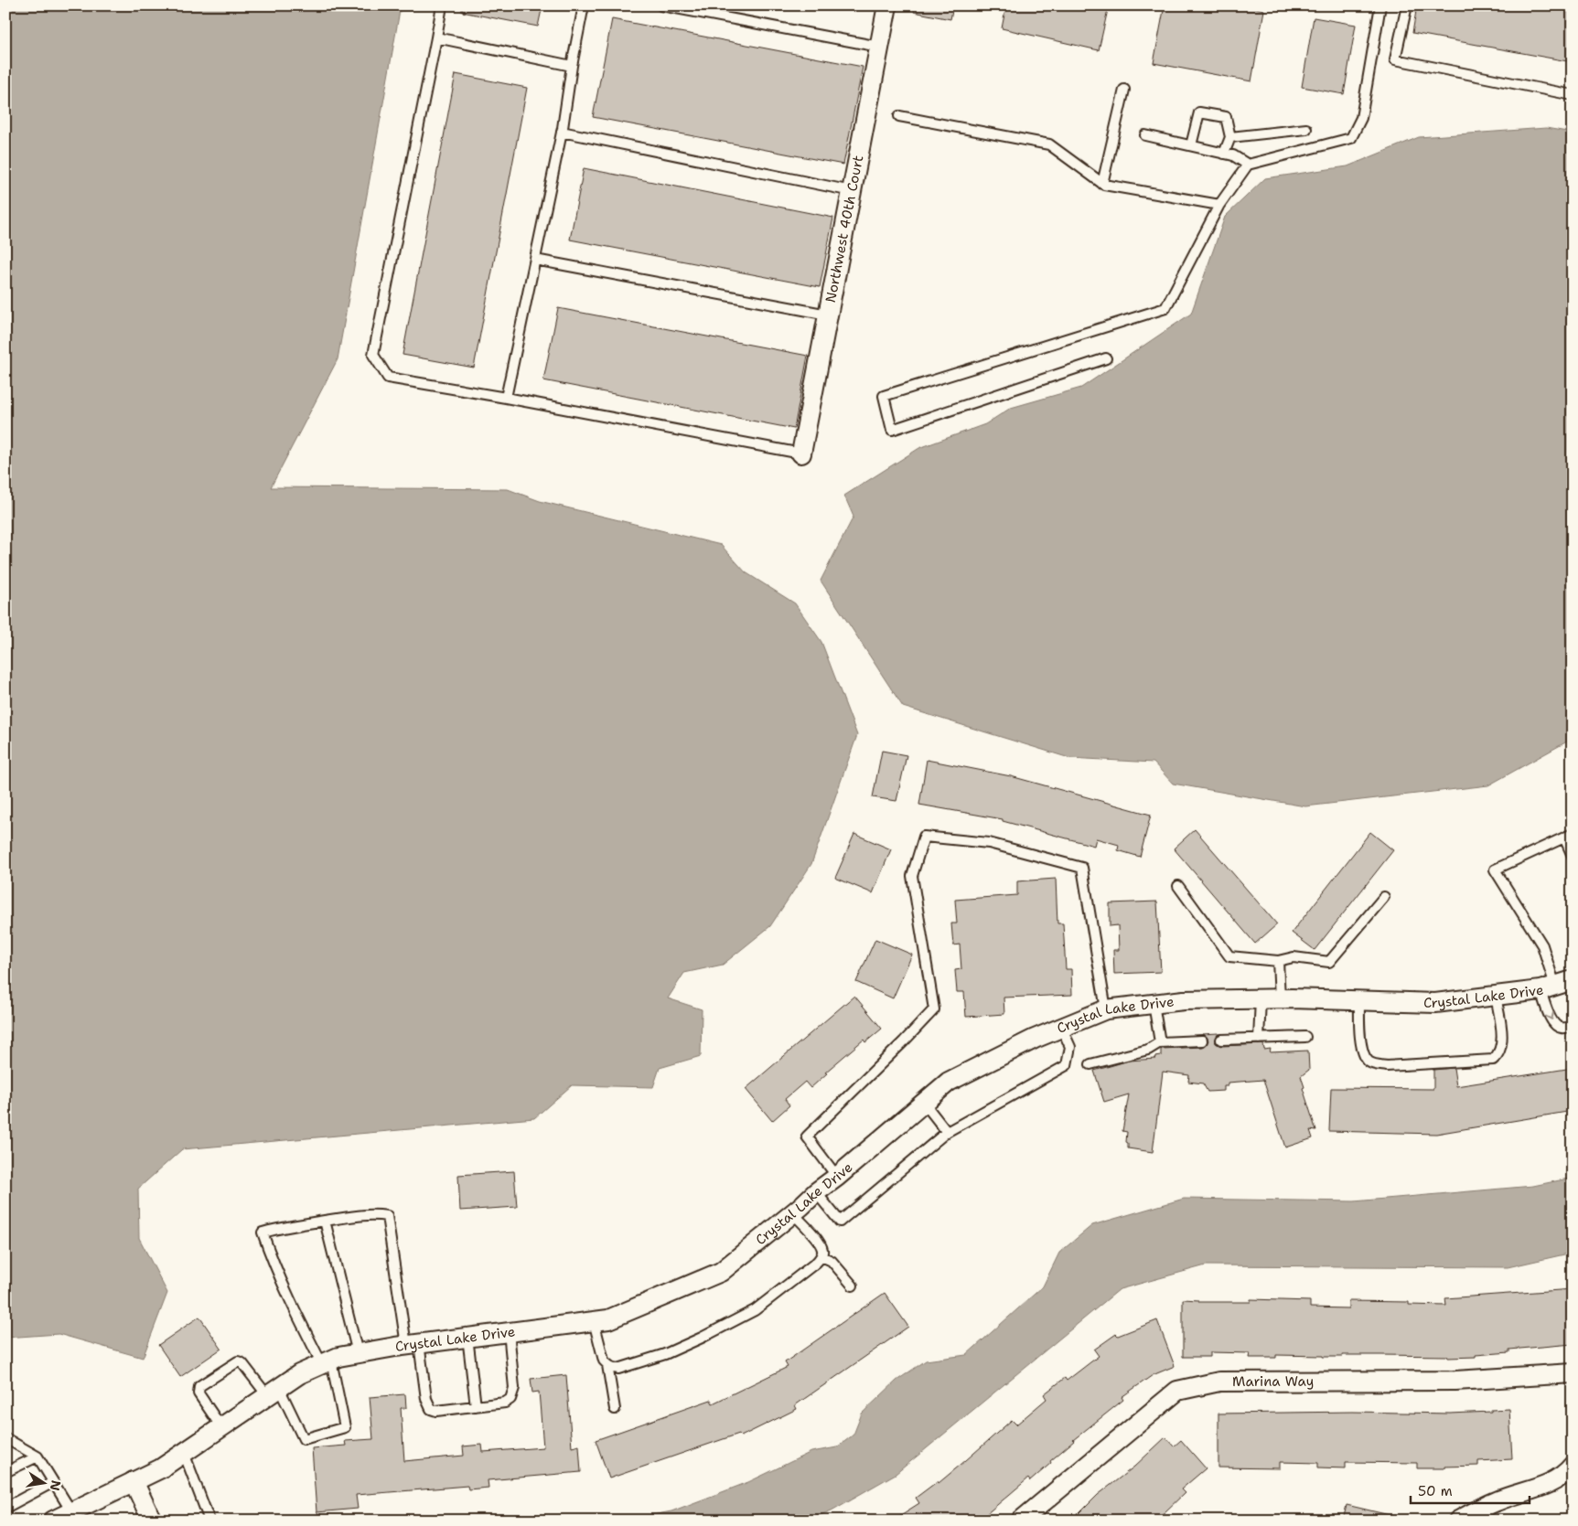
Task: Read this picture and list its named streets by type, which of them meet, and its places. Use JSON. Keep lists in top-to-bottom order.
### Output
{
  "streets": {
    "street": ["Northwest 40th Court", "Crystal Lake Drive", "Marina Way"]
  },
  "scale_bar": "50 m",
  "north": "right"
}
